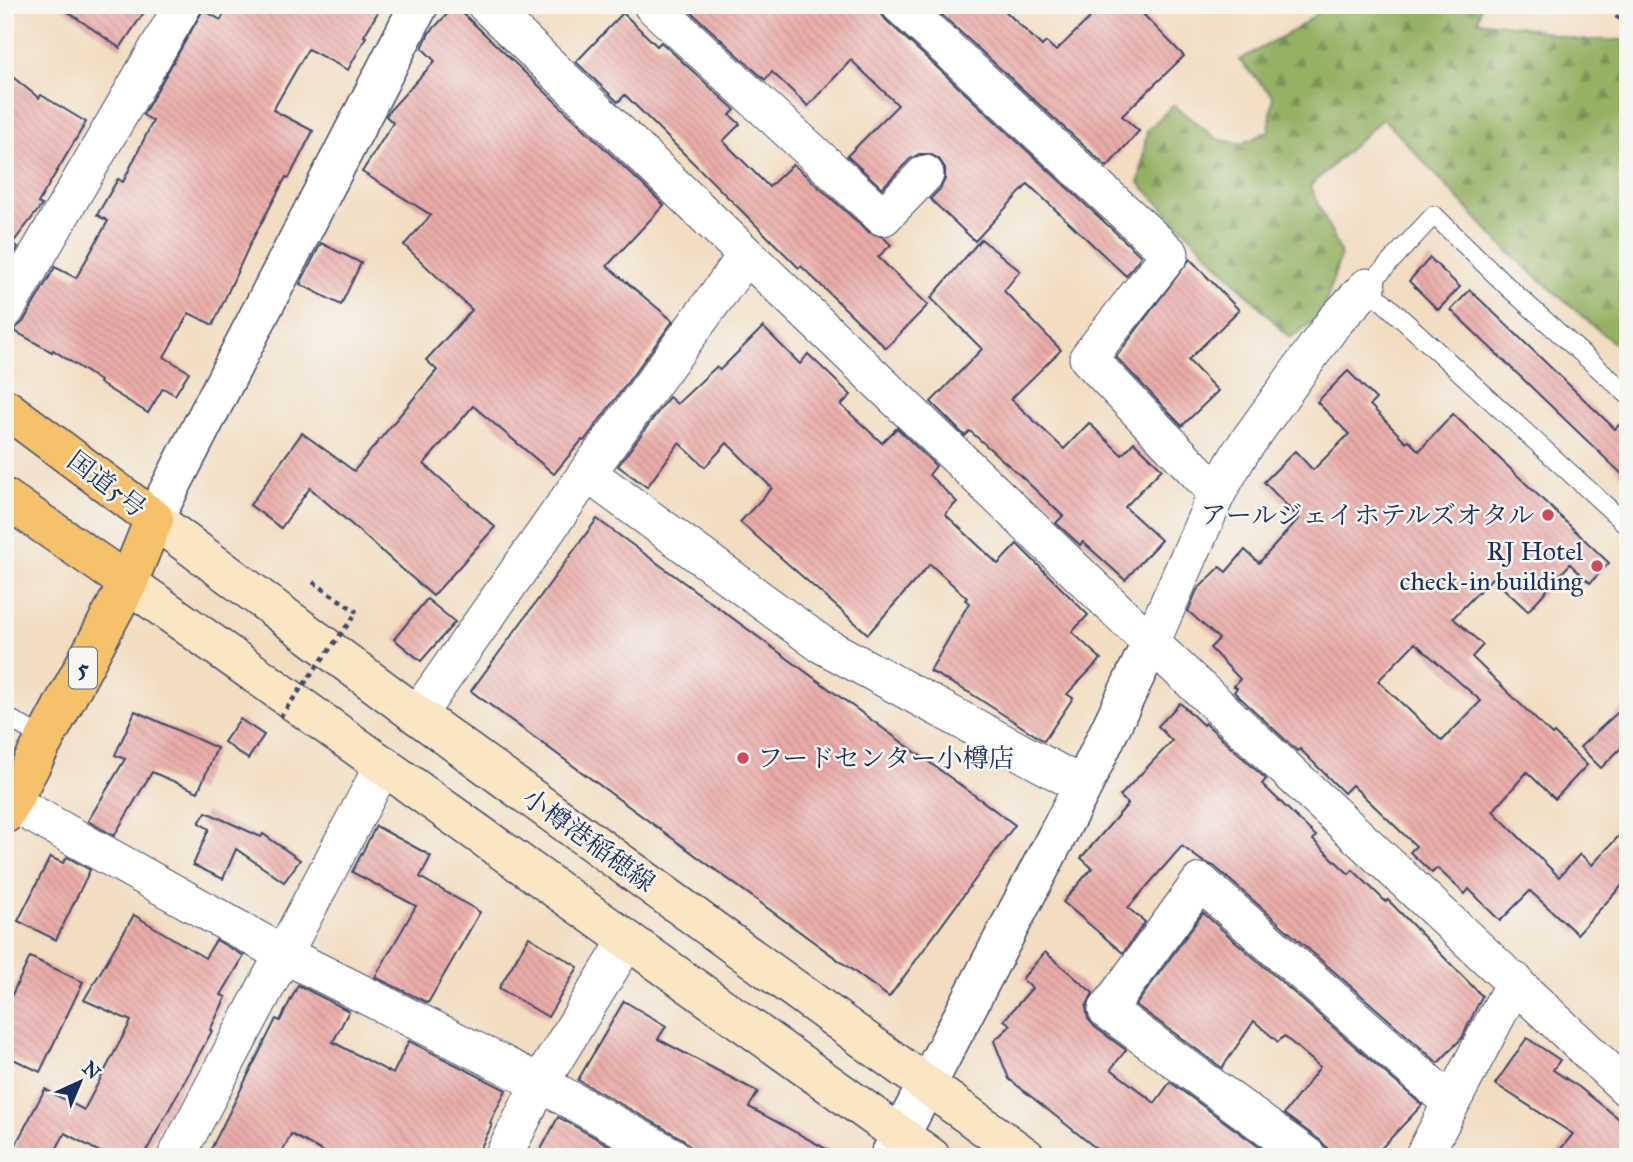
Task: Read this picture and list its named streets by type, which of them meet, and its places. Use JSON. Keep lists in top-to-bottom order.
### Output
{
  "streets": {
    "highway": ["国道5号", "5"],
    "main road": ["小樽港稲穂線"]
  },
  "crossings": [
    ["国道5号", "小樽港稲穂線"]
  ],
  "places": ["アールジェイホテルズオタル", "RJ Hotel check-in building", "フードセンター小樽店"],
  "north": "top right"
}
